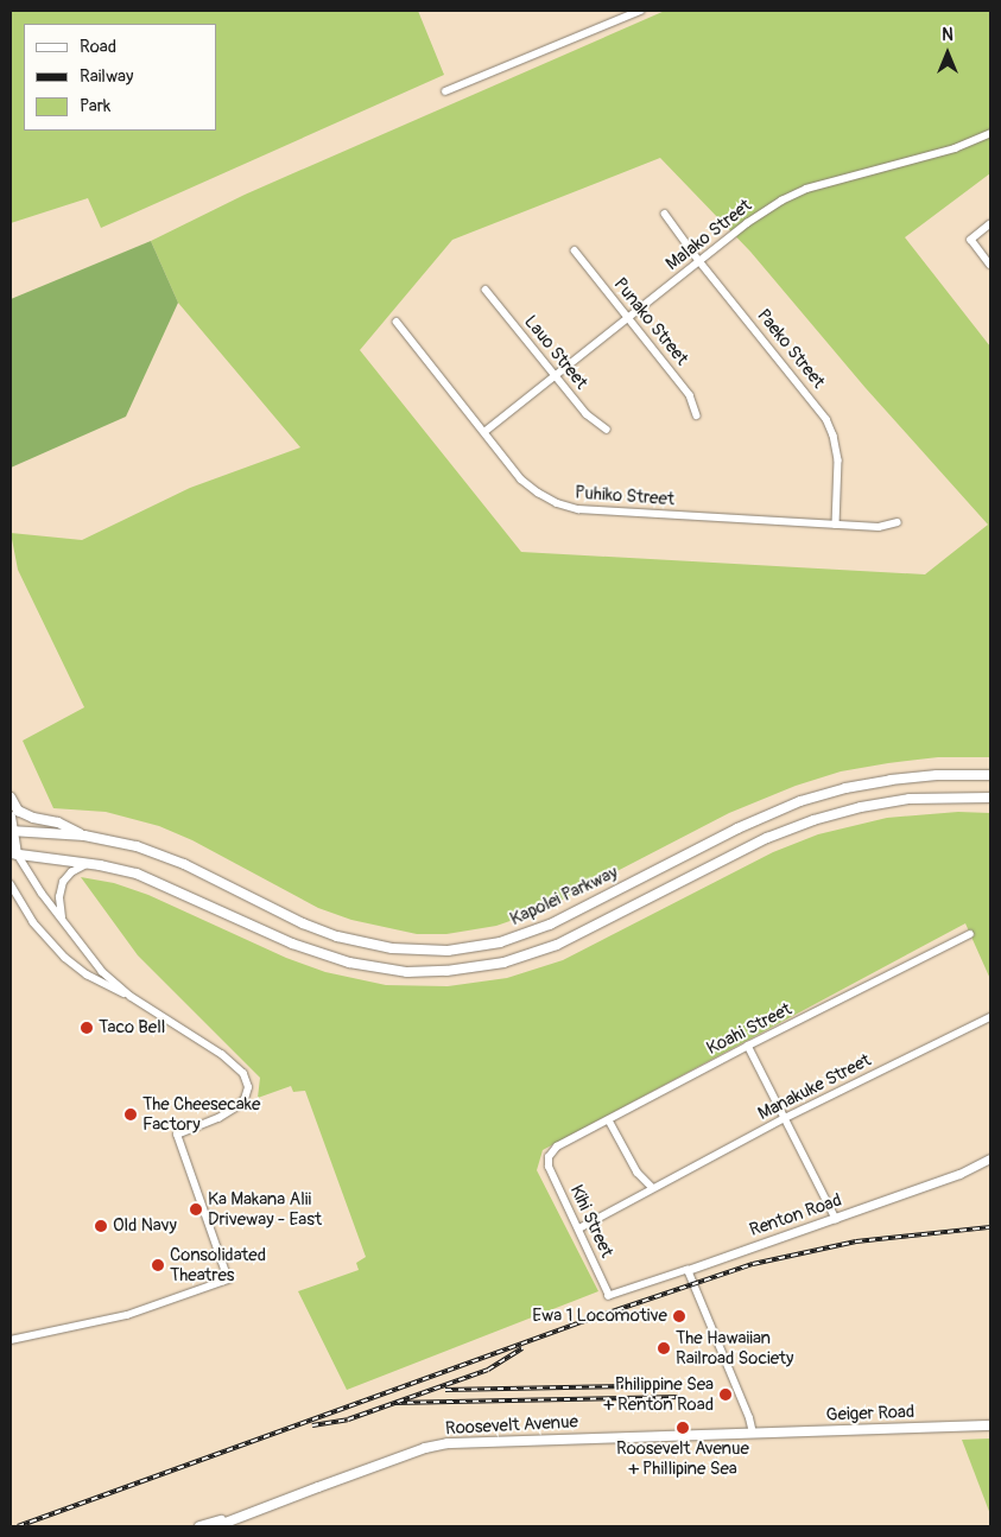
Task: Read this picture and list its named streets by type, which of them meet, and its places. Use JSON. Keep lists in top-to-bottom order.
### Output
{
  "streets": {
    "main road": ["Kapolei Parkway", "Geiger Road", "Roosevelt Avenue"],
    "street": [
      "Malako Street",
      "Punako Street",
      "Paeko Street",
      "Lauo Street",
      "Puhiko Street",
      "Koahi Street",
      "Manakuke Street",
      "Renton Road",
      "Kihi Street"
    ]
  },
  "crossings": [
    ["Malako Street", "Punako Street"],
    ["Malako Street", "Paeko Street"],
    ["Malako Street", "Lauo Street"],
    ["Malako Street", "Puhiko Street"],
    ["Paeko Street", "Puhiko Street"],
    ["Koahi Street", "Kihi Street"],
    ["Manakuke Street", "Kihi Street"],
    ["Renton Road", "Kihi Street"],
    ["Geiger Road", "Roosevelt Avenue"]
  ],
  "places": [
    "Taco Bell",
    "The Cheesecake Factory",
    "Ka Makana Alii Driveway - East",
    "Old Navy",
    "Consolidated Theatres",
    "Ewa 1 Locomotive",
    "The Hawaiian Railroad Society",
    "Philippine Sea + Renton Road",
    "Roosevelt Avenue + Phillipine Sea"
  ],
  "legend": ["Road", "Railway", "Park"],
  "north": "top"
}
